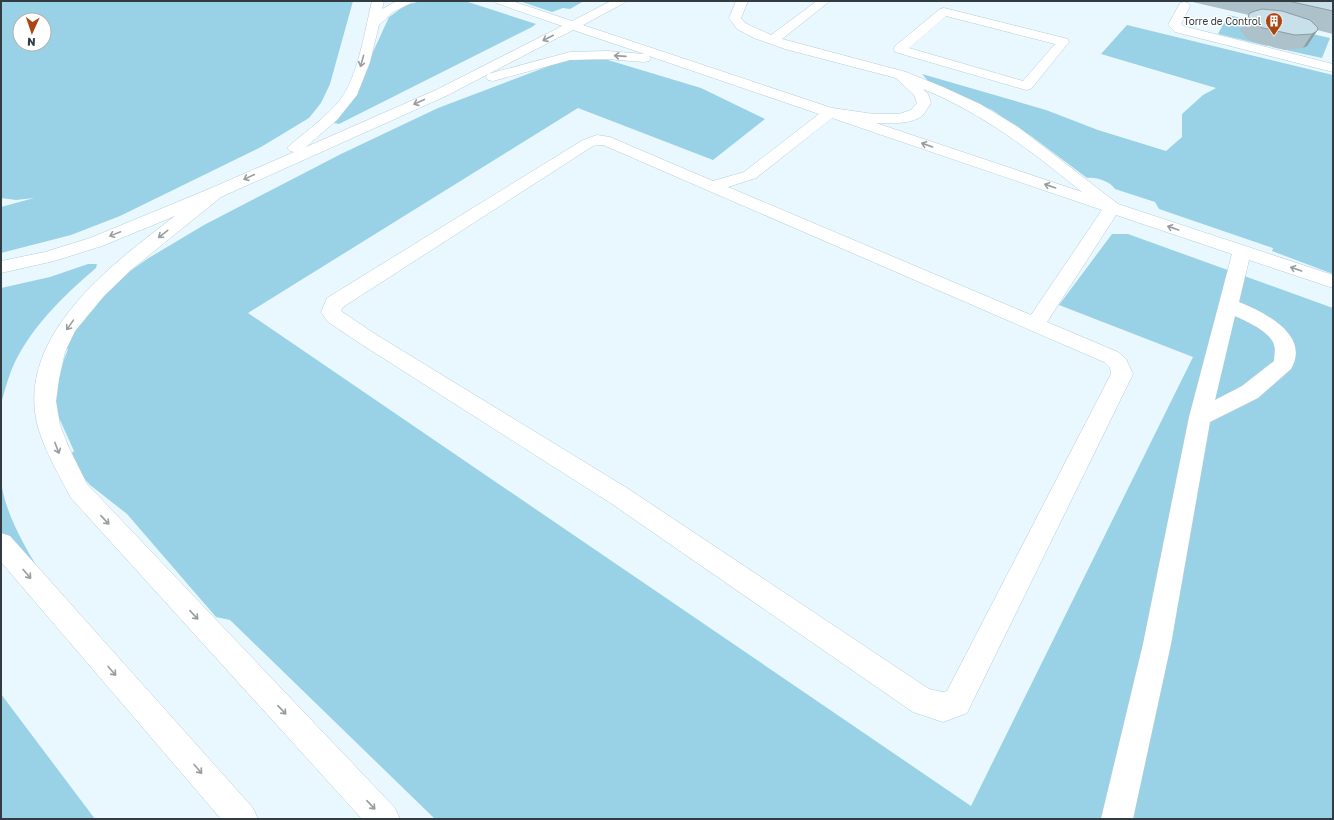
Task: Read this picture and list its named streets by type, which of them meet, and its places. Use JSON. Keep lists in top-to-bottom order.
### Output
{
  "places": {
    "building": ["Torre de Control"]
  },
  "north": "bottom"
}
